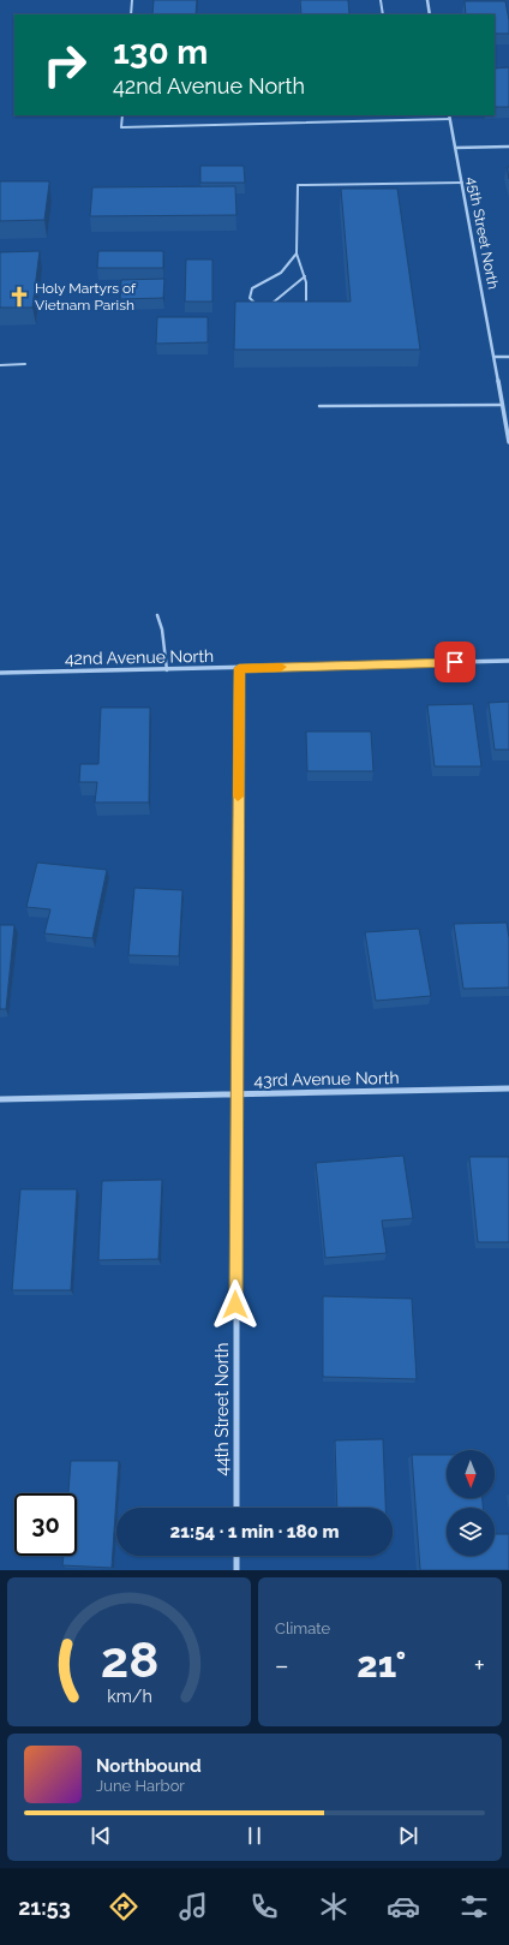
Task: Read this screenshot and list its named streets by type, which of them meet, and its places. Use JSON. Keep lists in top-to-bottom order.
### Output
{
  "streets": {
    "street": [
      "45th Street North",
      "42nd Avenue North",
      "43rd Avenue North",
      "44th Street North"
    ]
  },
  "crossings": [
    ["42nd Avenue North", "44th Street North"],
    ["43rd Avenue North", "44th Street North"]
  ],
  "places": {
    "church": ["Holy Martyrs of Vietnam Parish"]
  },
  "north": "bottom",
  "page": {
    "turn": ["130 m", "42nd Avenue North"],
    "limit": "30",
    "trip": "21:54 · 1 min · 180 m",
    "tile": "Climate",
    "heat": ["−", "21°", "+"],
    "song": ["Northbound", "June Harbor"],
    "tabs": "21:53",
    "gauge": ["28", "km/h"]
  }
}
